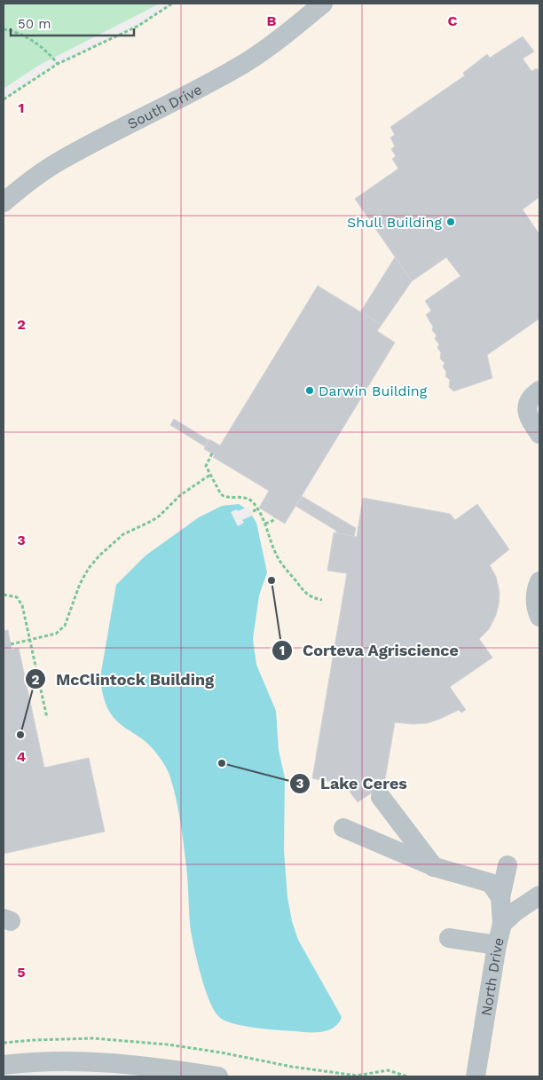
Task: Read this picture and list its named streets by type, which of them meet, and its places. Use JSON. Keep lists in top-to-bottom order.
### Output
{
  "streets": {
    "street": ["South Drive", "North Drive"]
  },
  "places": [
    "Shull Building",
    "Darwin Building",
    "Corteva Agriscience",
    "McClintock Building",
    "Lake Ceres"
  ],
  "scale_bar": "50 m",
  "grid": {
    "columns": ["B", "C"],
    "rows": [
      "1",
      "2",
      "3",
      "4",
      "5"
    ]
  }
}
